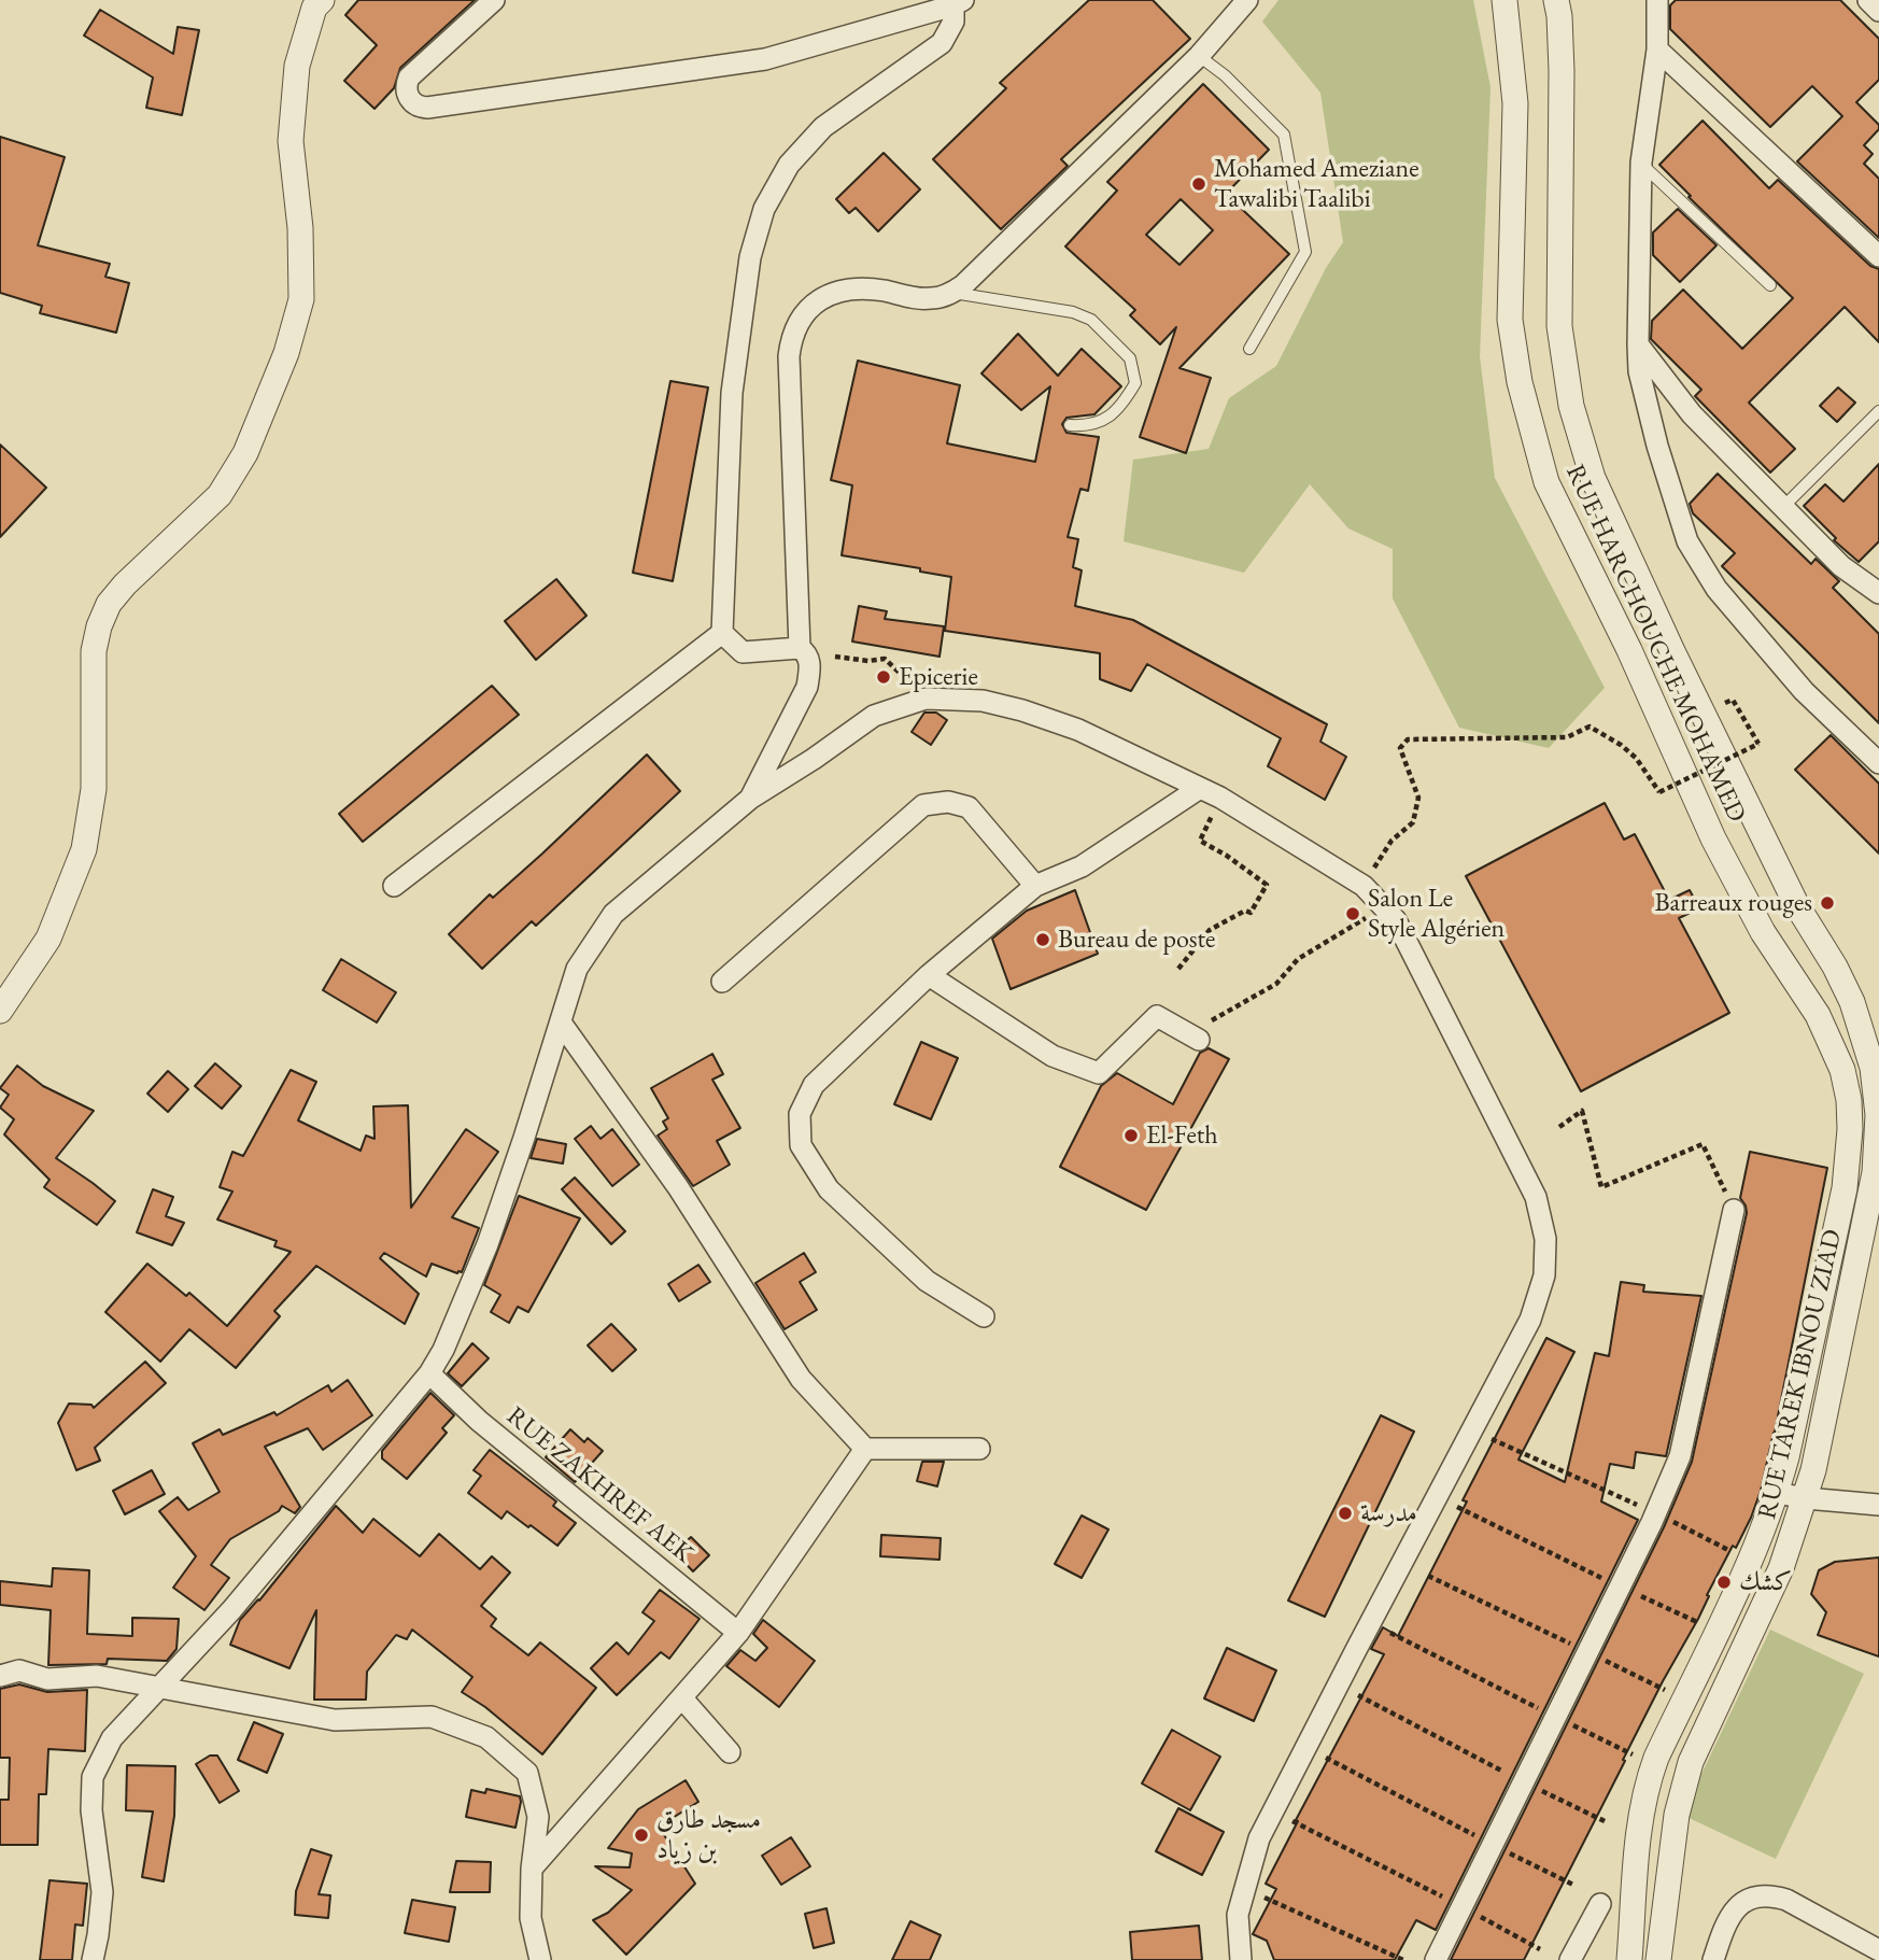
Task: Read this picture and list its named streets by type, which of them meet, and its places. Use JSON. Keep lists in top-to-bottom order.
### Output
{
  "streets": {
    "street": ["RUE HARCHOUCHE MOHAMED", "RUE TAREK IBNOU ZIAD", "RUE ZAKHREF AEK"]
  },
  "crossings": [
    ["RUE HARCHOUCHE MOHAMED", "RUE TAREK IBNOU ZIAD"]
  ],
  "places": [
    "Mohamed Ameziane Tawalibi Taalibi",
    "Epicerie",
    "Barreaux rouges",
    "Salon Le Style Algérien",
    "Bureau de poste",
    "El-Feth",
    "مدرسة",
    "كشك",
    "مسجد طارق بن زياد"
  ]
}
